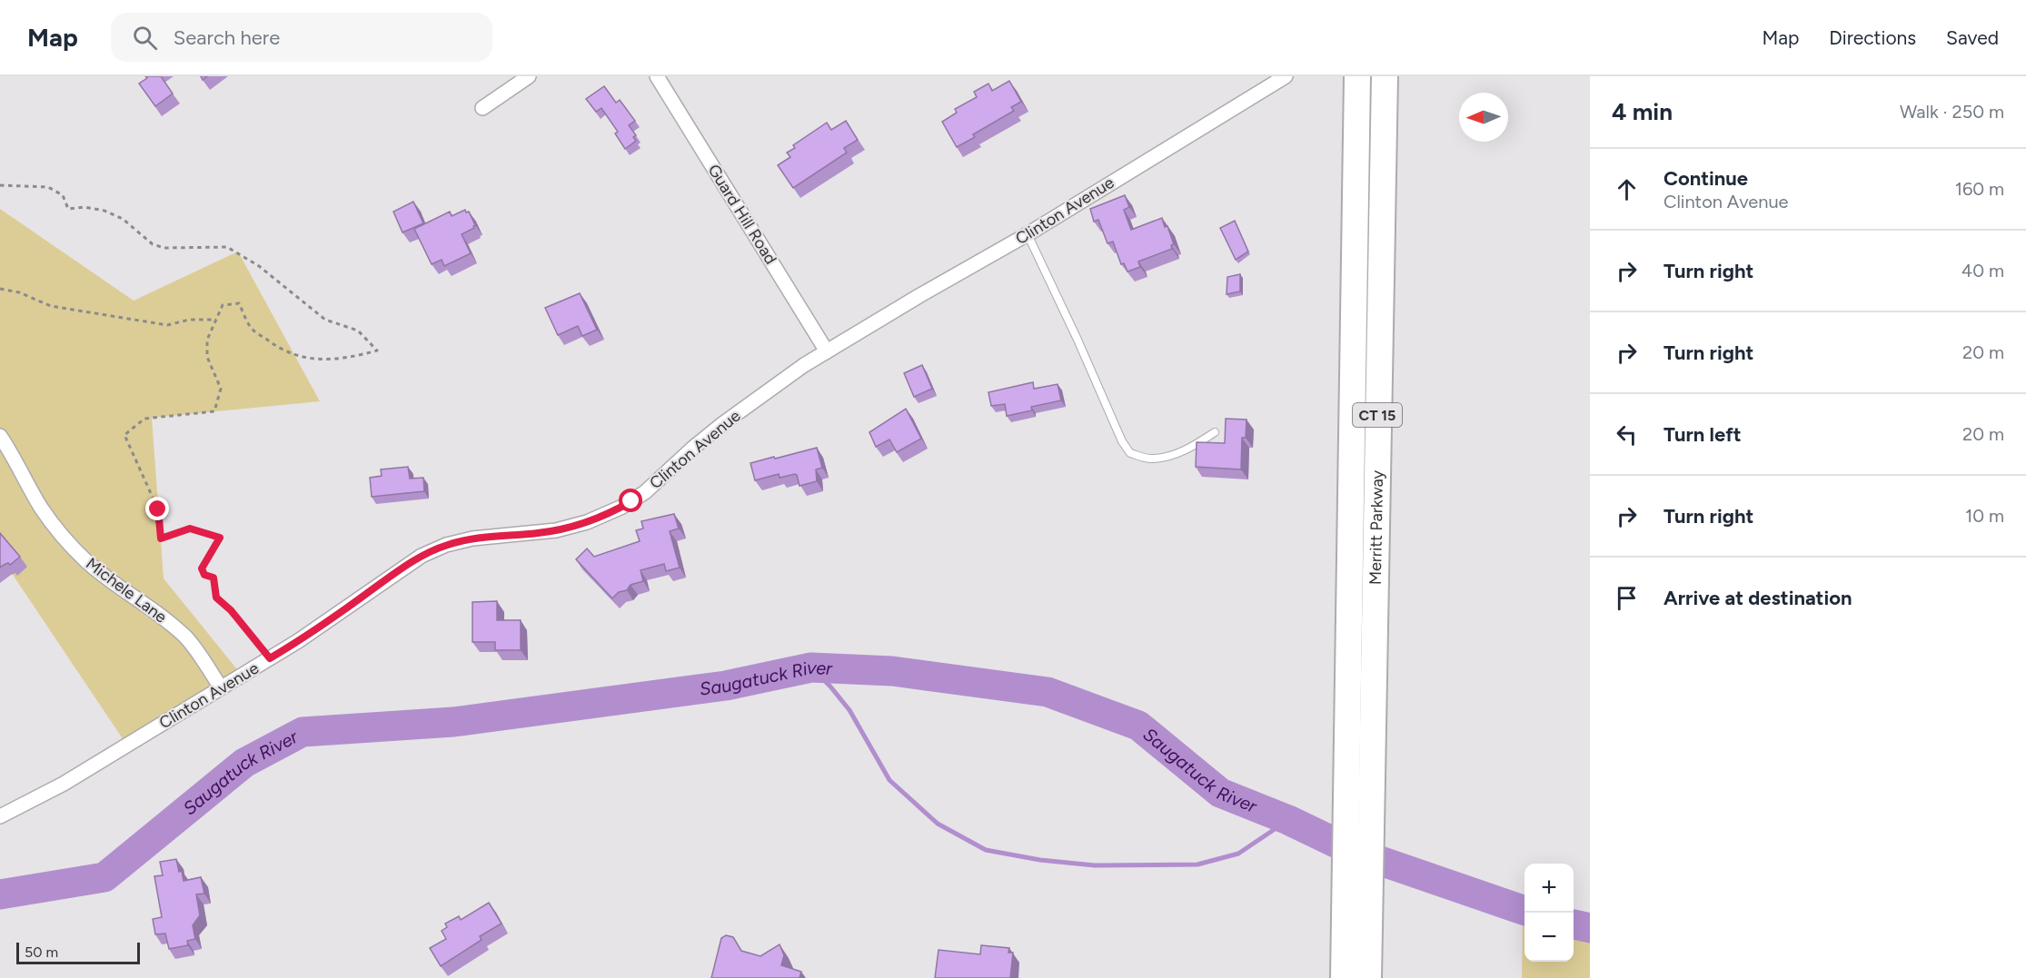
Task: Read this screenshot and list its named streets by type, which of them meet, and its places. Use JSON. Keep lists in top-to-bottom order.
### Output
{
  "streets": {
    "highway": ["CT 15", "Merritt Parkway"],
    "street": ["Clinton Avenue", "Guard Hill Road", "Michele Lane"]
  },
  "crossings": [
    ["Clinton Avenue", "Guard Hill Road"],
    ["Clinton Avenue", "Michele Lane"]
  ],
  "water": ["Saugatuck River"],
  "scale_bar": "50 m",
  "north": "left",
  "page": {
    "header": "Map",
    "search": "Search here",
    "nav": ["Map", "Directions", "Saved"],
    "heading": ["4 min", "Walk · 250 m"],
    "list": [
      ["Continue", "Clinton Avenue", "160 m"],
      ["Turn right", "40 m"],
      ["Turn right", "20 m"],
      ["Turn left", "20 m"],
      ["Turn right", "10 m"],
      "Arrive at destination"
    ],
    "map_buttons": ["+", "−"],
    "scale": "50 m"
  }
}
